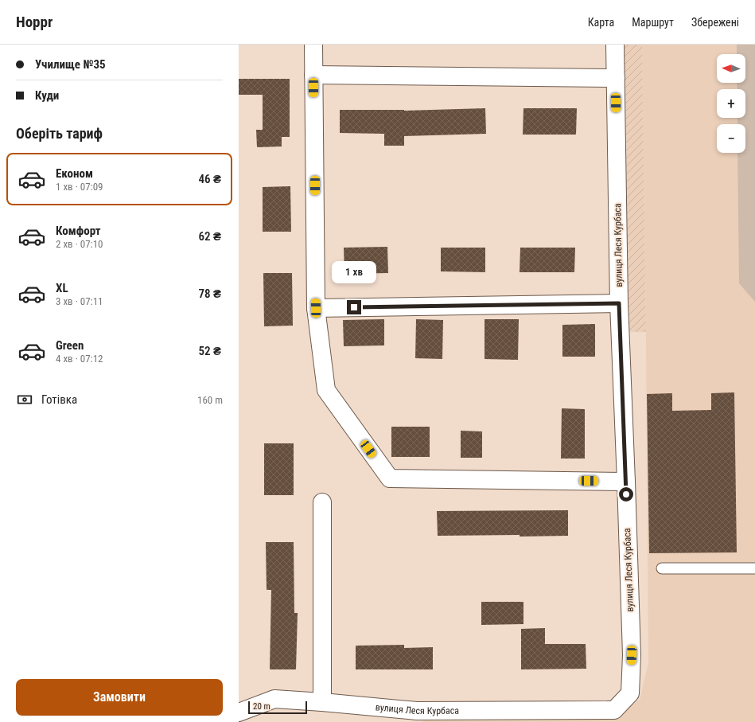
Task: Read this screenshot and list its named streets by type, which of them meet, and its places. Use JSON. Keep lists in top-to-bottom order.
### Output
{
  "streets": {
    "street": ["вулиця Леся Курбаса"]
  },
  "scale_bar": "20 m",
  "north": "left",
  "page": {
    "header": "Hoppr",
    "nav": ["Карта", "Маршрут", "Збережені"],
    "banner": ["Училище №35", "Куди"],
    "map_buttons": ["+", "−"],
    "heading": "Оберіть тариф",
    "list": [
      {
        "name": "Економ",
        "note": "1 хв · 07:09",
        "value": "46 ₴"
      },
      {
        "name": "Комфорт",
        "note": "2 хв · 07:10",
        "value": "62 ₴"
      },
      {
        "name": "XL",
        "note": "3 хв · 07:11",
        "value": "78 ₴"
      },
      {
        "name": "Green",
        "note": "4 хв · 07:12",
        "value": "52 ₴"
      }
    ],
    "bubble": "1 хв",
    "pay": ["Готівка", "160 m"],
    "buttons": "Замовити",
    "scale": "20 m"
  }
}
